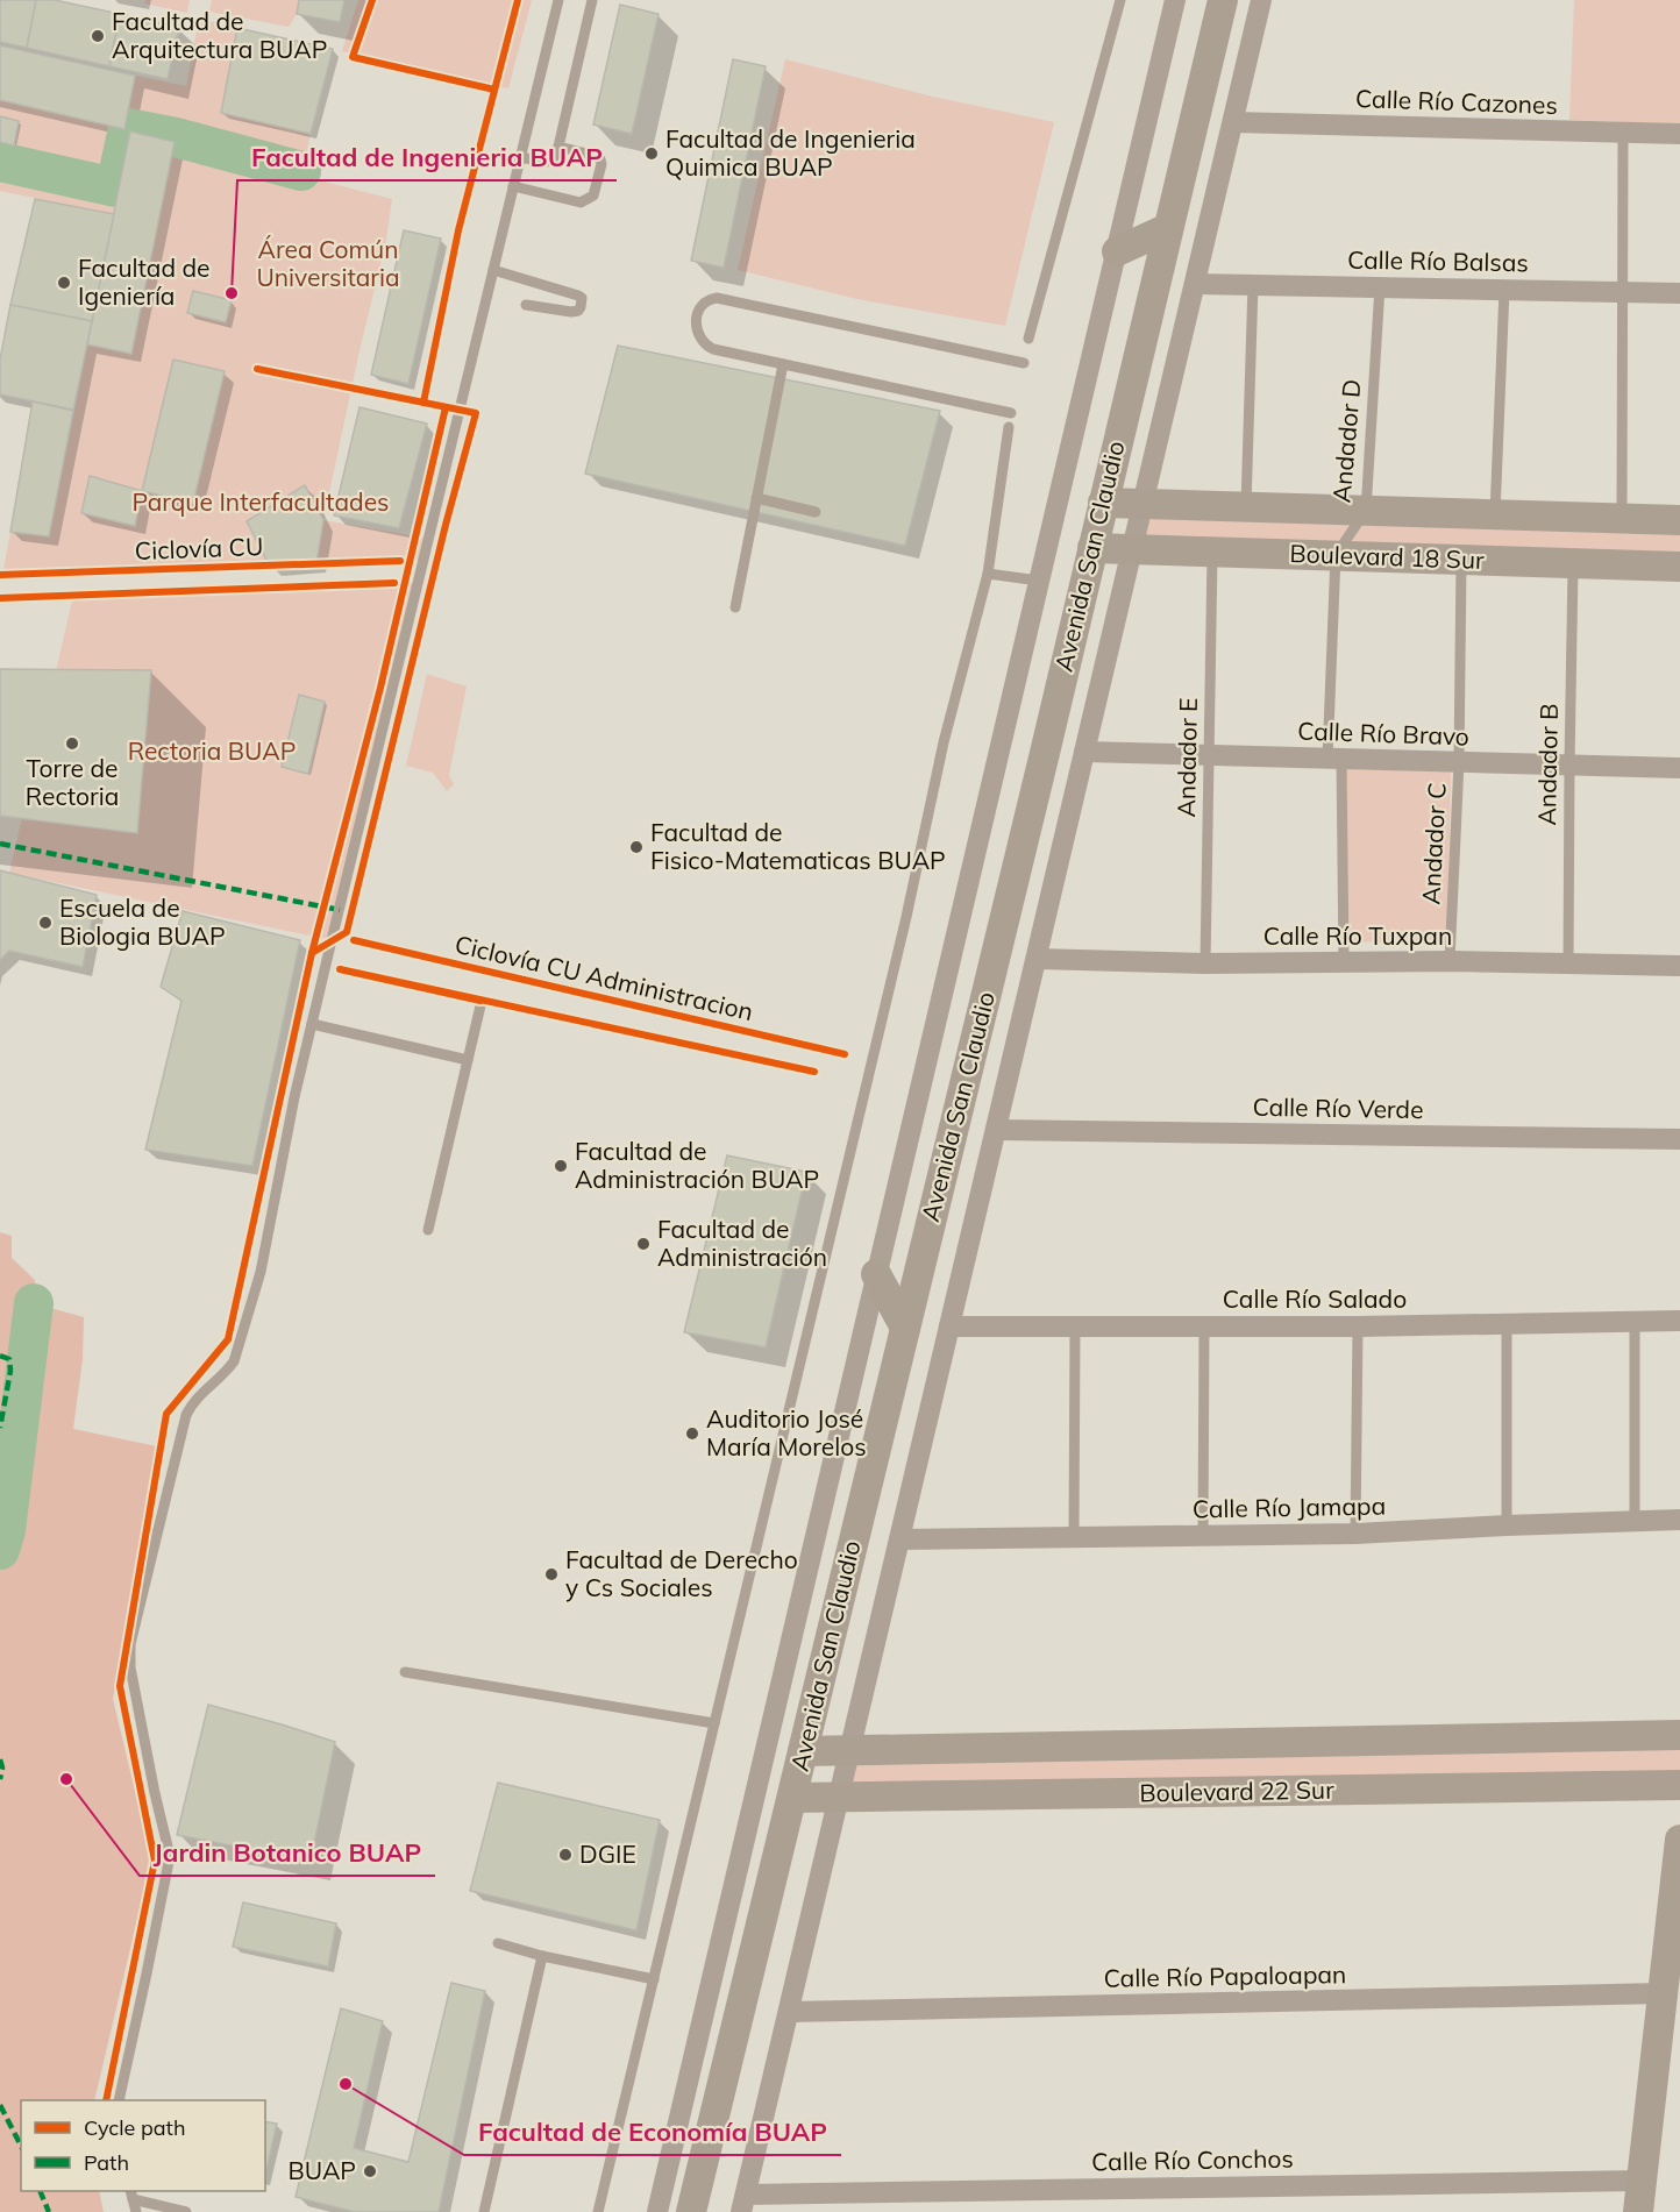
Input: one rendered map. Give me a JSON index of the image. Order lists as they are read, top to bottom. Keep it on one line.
{"streets":{"street":["Calle Río Cazones","Calle Río Balsas","Avenida San Claudio","Boulevard 18 Sur","Calle Río Bravo","Calle Río Tuxpan","Calle Río Verde","Calle Río Salado","Calle Río Jamapa","Boulevard 22 Sur","Calle Río Papaloapan","Calle Río Conchos"],"lane":["Andador D","Andador E","Andador B","Andador C"],"cycle path":["Ciclovía CU","Ciclovía CU Administracion"]},"crossings":[["Calle Río Cazones","Avenida San Claudio"],["Calle Río Balsas","Andador D"],["Calle Río Balsas","Avenida San Claudio"],["Andador D","Boulevard 18 Sur"],["Avenida San Claudio","Boulevard 18 Sur"],["Avenida San Claudio","Calle Río Bravo"],["Avenida San Claudio","Calle Río Tuxpan"],["Avenida San Claudio","Calle Río Verde"],["Avenida San Claudio","Calle Río Salado"],["Avenida San Claudio","Calle Río Jamapa"],["Avenida San Claudio","Boulevard 22 Sur"],["Avenida San Claudio","Calle Río Papaloapan"],["Avenida San Claudio","Calle Río Conchos"],["Boulevard 18 Sur","Andador E"],["Boulevard 18 Sur","Andador B"],["Boulevard 18 Sur","Andador C"],["Calle Río Bravo","Andador E"],["Calle Río Bravo","Andador B"],["Calle Río Bravo","Andador C"],["Andador E","Calle Río Tuxpan"],["Andador B","Calle Río Tuxpan"],["Andador C","Calle Río Tuxpan"]],"parks":["Área Común Universitaria","Parque Interfacultades","Rectoria BUAP"],"places":["Facultad de Arquitectura BUAP","Facultad de Ingenieria Quimica BUAP","Facultad de Igeniería","Facultad de Ingenieria BUAP","Torre de Rectoria","Facultad de Fisico-Matematicas BUAP","Escuela de Biologia BUAP","Facultad de Administración BUAP","Facultad de Administración","Auditorio José María Morelos","Facultad de Derecho y Cs Sociales","Jardin Botanico BUAP","DGIE","Facultad de Economía BUAP","BUAP"],"legend":["Cycle path","Path"]}
